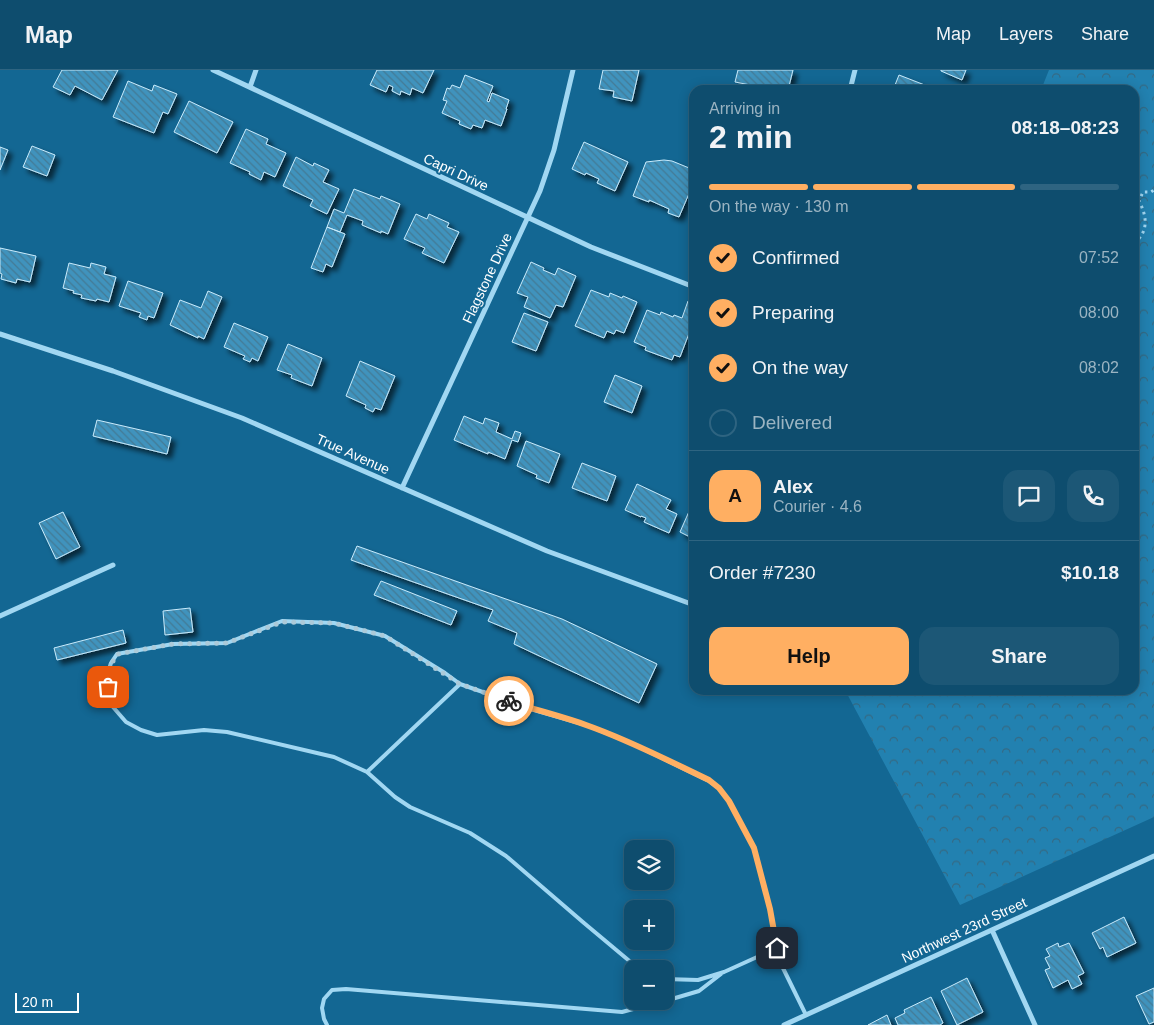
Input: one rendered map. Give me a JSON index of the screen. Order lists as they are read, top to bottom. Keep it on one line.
{"streets":{"street":["Capri Drive","Flagstone Drive","True Avenue","Northwest 23rd Street"]},"crossings":[["Capri Drive","Flagstone Drive"],["Flagstone Drive","True Avenue"]],"scale_bar":"20 m","page":{"header":"Map","nav":["Map","Layers","Share"],"heading":["2 min","Arriving in","08:18–08:23"],"panel":["Alex","Courier · 4.6","Order #7230","$10.18"],"bar":"On the way · 130 m","list":[["Confirmed","07:52"],["Preparing","08:00"],["On the way","08:02"],"Delivered"],"round":"A","buttons":["Help","Share"],"map_buttons":["+","−"],"scale":"20 m"}}
